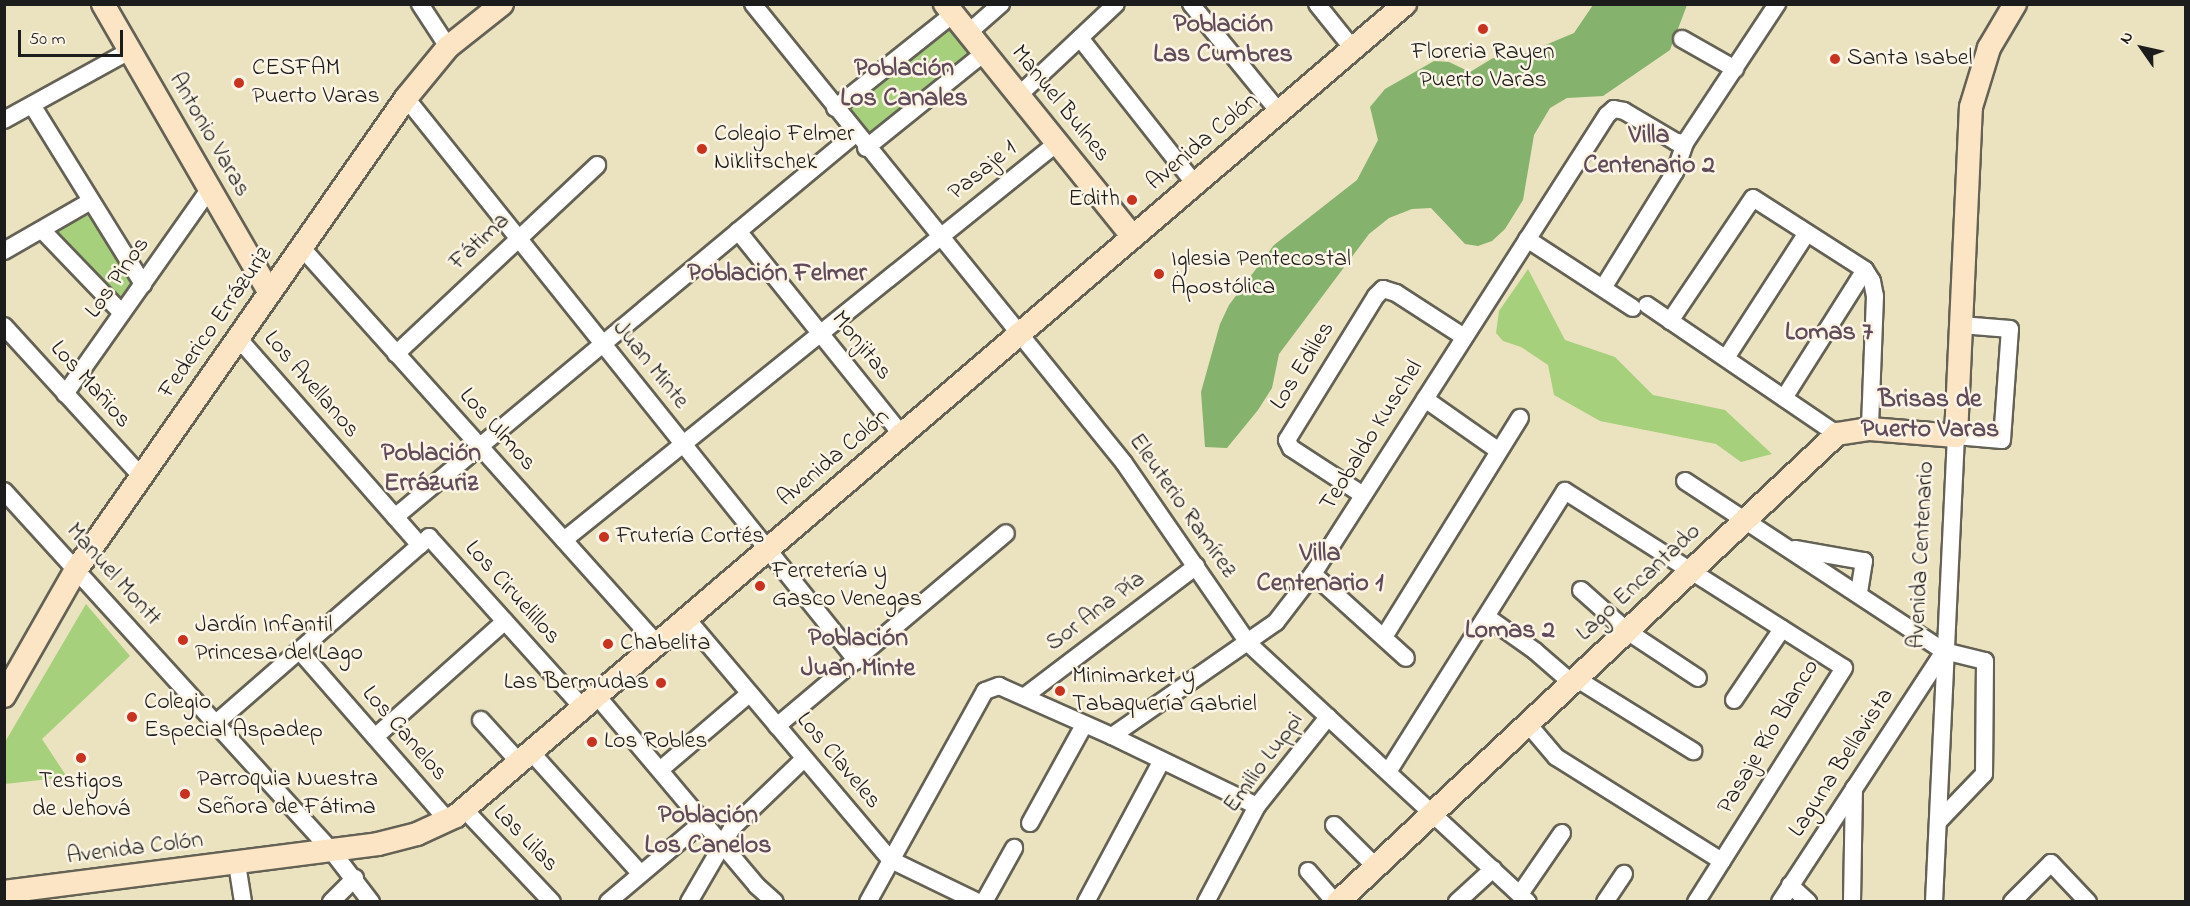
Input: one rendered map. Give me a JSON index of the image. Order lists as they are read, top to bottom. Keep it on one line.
{"streets":{"street":["Manuel Bulnes","Antonio Varas","Avenida Colón","Pasaje 1","Fátima","Los Pinos","Federico Errázuriz","Monjitas","Juan Minte","Los Ediles","Los Mañios","Los Avellanos","Los Ulmos","Teobaldo Kuschel","Eleuterio Ramírez","Avenida Centenario","Manuel Montt","Lago Encantado","Los Ciruelillos","Sor Ana Pía","Los Canelos","Pasaje Río Blanco","Los Claveles","Emilio Luppi","Laguna Bellavista","Las Lilas"]},"crossings":[["Manuel Bulnes","Avenida Colón"],["Manuel Bulnes","Pasaje 1"],["Antonio Varas","Los Pinos"],["Antonio Varas","Federico Errázuriz"],["Avenida Colón","Monjitas"],["Avenida Colón","Juan Minte"],["Avenida Colón","Los Ulmos"],["Avenida Colón","Eleuterio Ramírez"],["Avenida Colón","Manuel Montt"],["Avenida Colón","Los Ciruelillos"],["Avenida Colón","Los Canelos"],["Avenida Colón","Los Claveles"],["Avenida Colón","Las Lilas"],["Pasaje 1","Monjitas"],["Pasaje 1","Juan Minte"],["Pasaje 1","Los Ulmos"],["Pasaje 1","Eleuterio Ramírez"],["Fátima","Juan Minte"],["Fátima","Los Ulmos"],["Los Pinos","Los Mañios"],["Federico Errázuriz","Juan Minte"],["Federico Errázuriz","Los Mañios"],["Federico Errázuriz","Los Avellanos"],["Federico Errázuriz","Los Ulmos"],["Federico Errázuriz","Manuel Montt"],["Los Ediles","Teobaldo Kuschel"],["Los Avellanos","Los Ciruelillos"],["Teobaldo Kuschel","Eleuterio Ramírez"],["Eleuterio Ramírez","Lago Encantado"],["Eleuterio Ramírez","Sor Ana Pía"],["Eleuterio Ramírez","Emilio Luppi"],["Avenida Centenario","Laguna Bellavista"],["Los Canelos","Las Lilas"]],"districts":["Población Las Cumbres","Población Los Canales","Villa Centenario 2","Población Felmer","Lomas 7","Brisas de Puerto Varas","Población Errázuriz","Villa Centenario 1","Lomas 2","Población Juan Minte","Población Los Canelos"],"places":["Floreria Rayen Puerto Varas","Santa Isabel","CESFAM Puerto Varas","Colegio Felmer Niklitschek","Edith","Iglesia Pentecostal Apostólica","Frutería Cortés","Ferretería y Gasco Venegas","Jardín Infantil Princesa del Lago","Chabelita","Las Bermudas","Minimarket y Tabaquería Gabriel","Colegio Especial Aspadep","Los Robles","Testigos de Jehová","Parroquia Nuestra Señora de Fátima"],"scale_bar":"50 m","north":"top left"}
